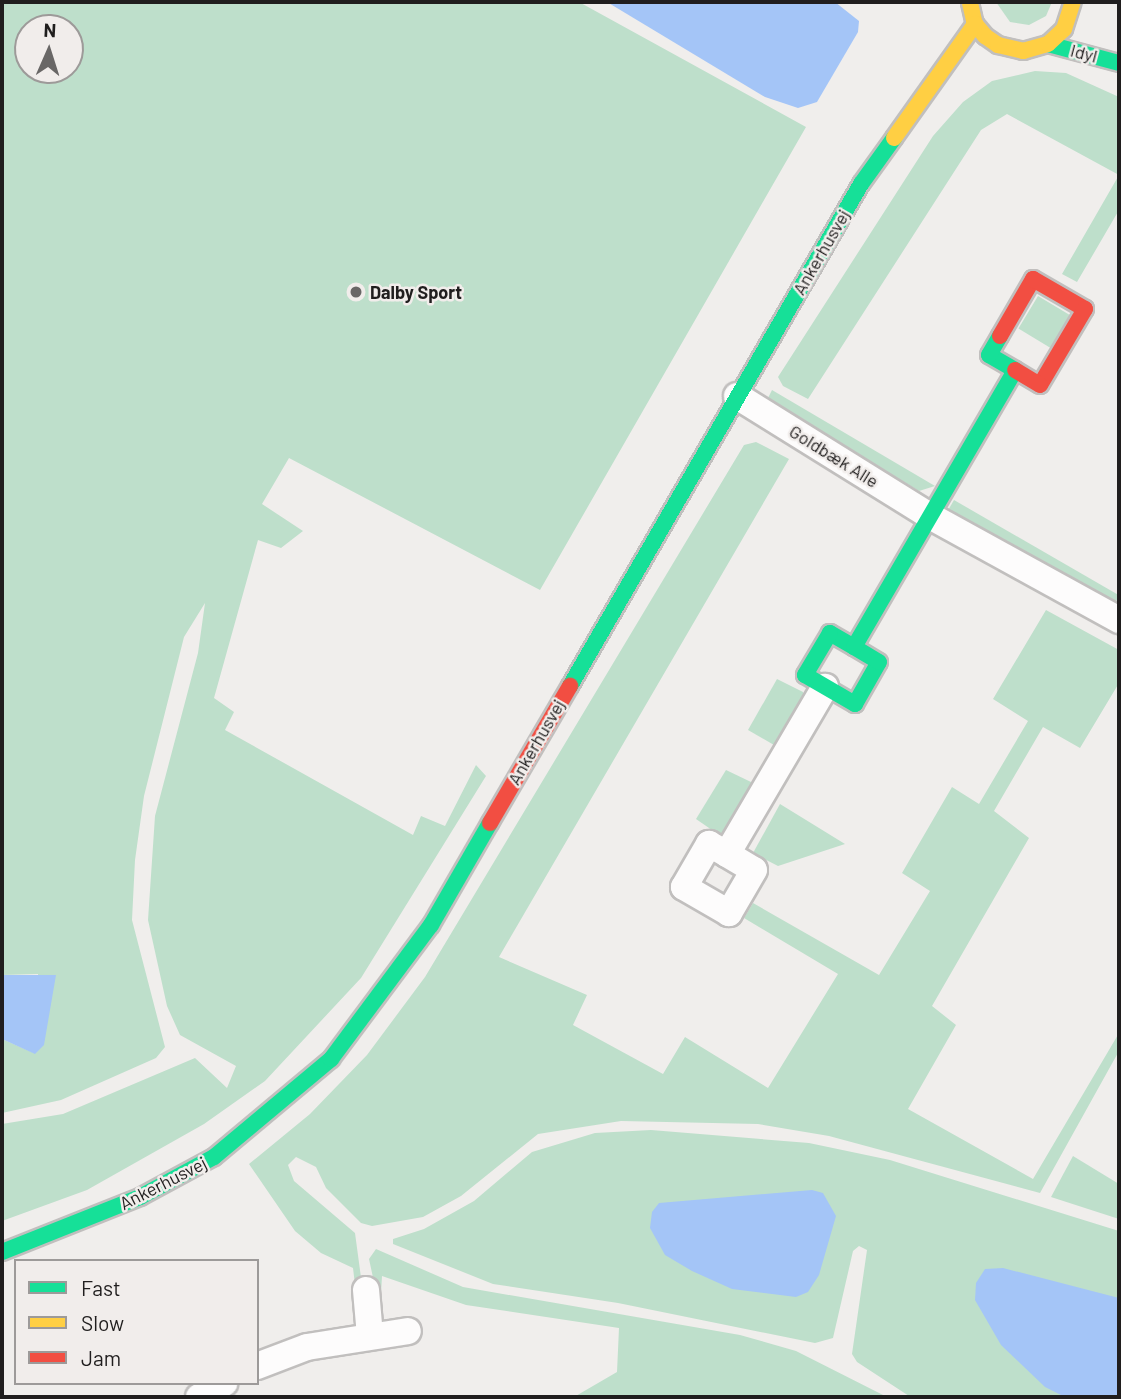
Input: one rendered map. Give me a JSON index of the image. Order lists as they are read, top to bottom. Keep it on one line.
{"streets":{"street":["Idyl","Ankerhusvej","Goldbæk Alle"]},"crossings":[["Ankerhusvej","Goldbæk Alle"]],"places":["Dalby Sport"],"legend":["Fast","Slow","Jam"],"north":"top"}
